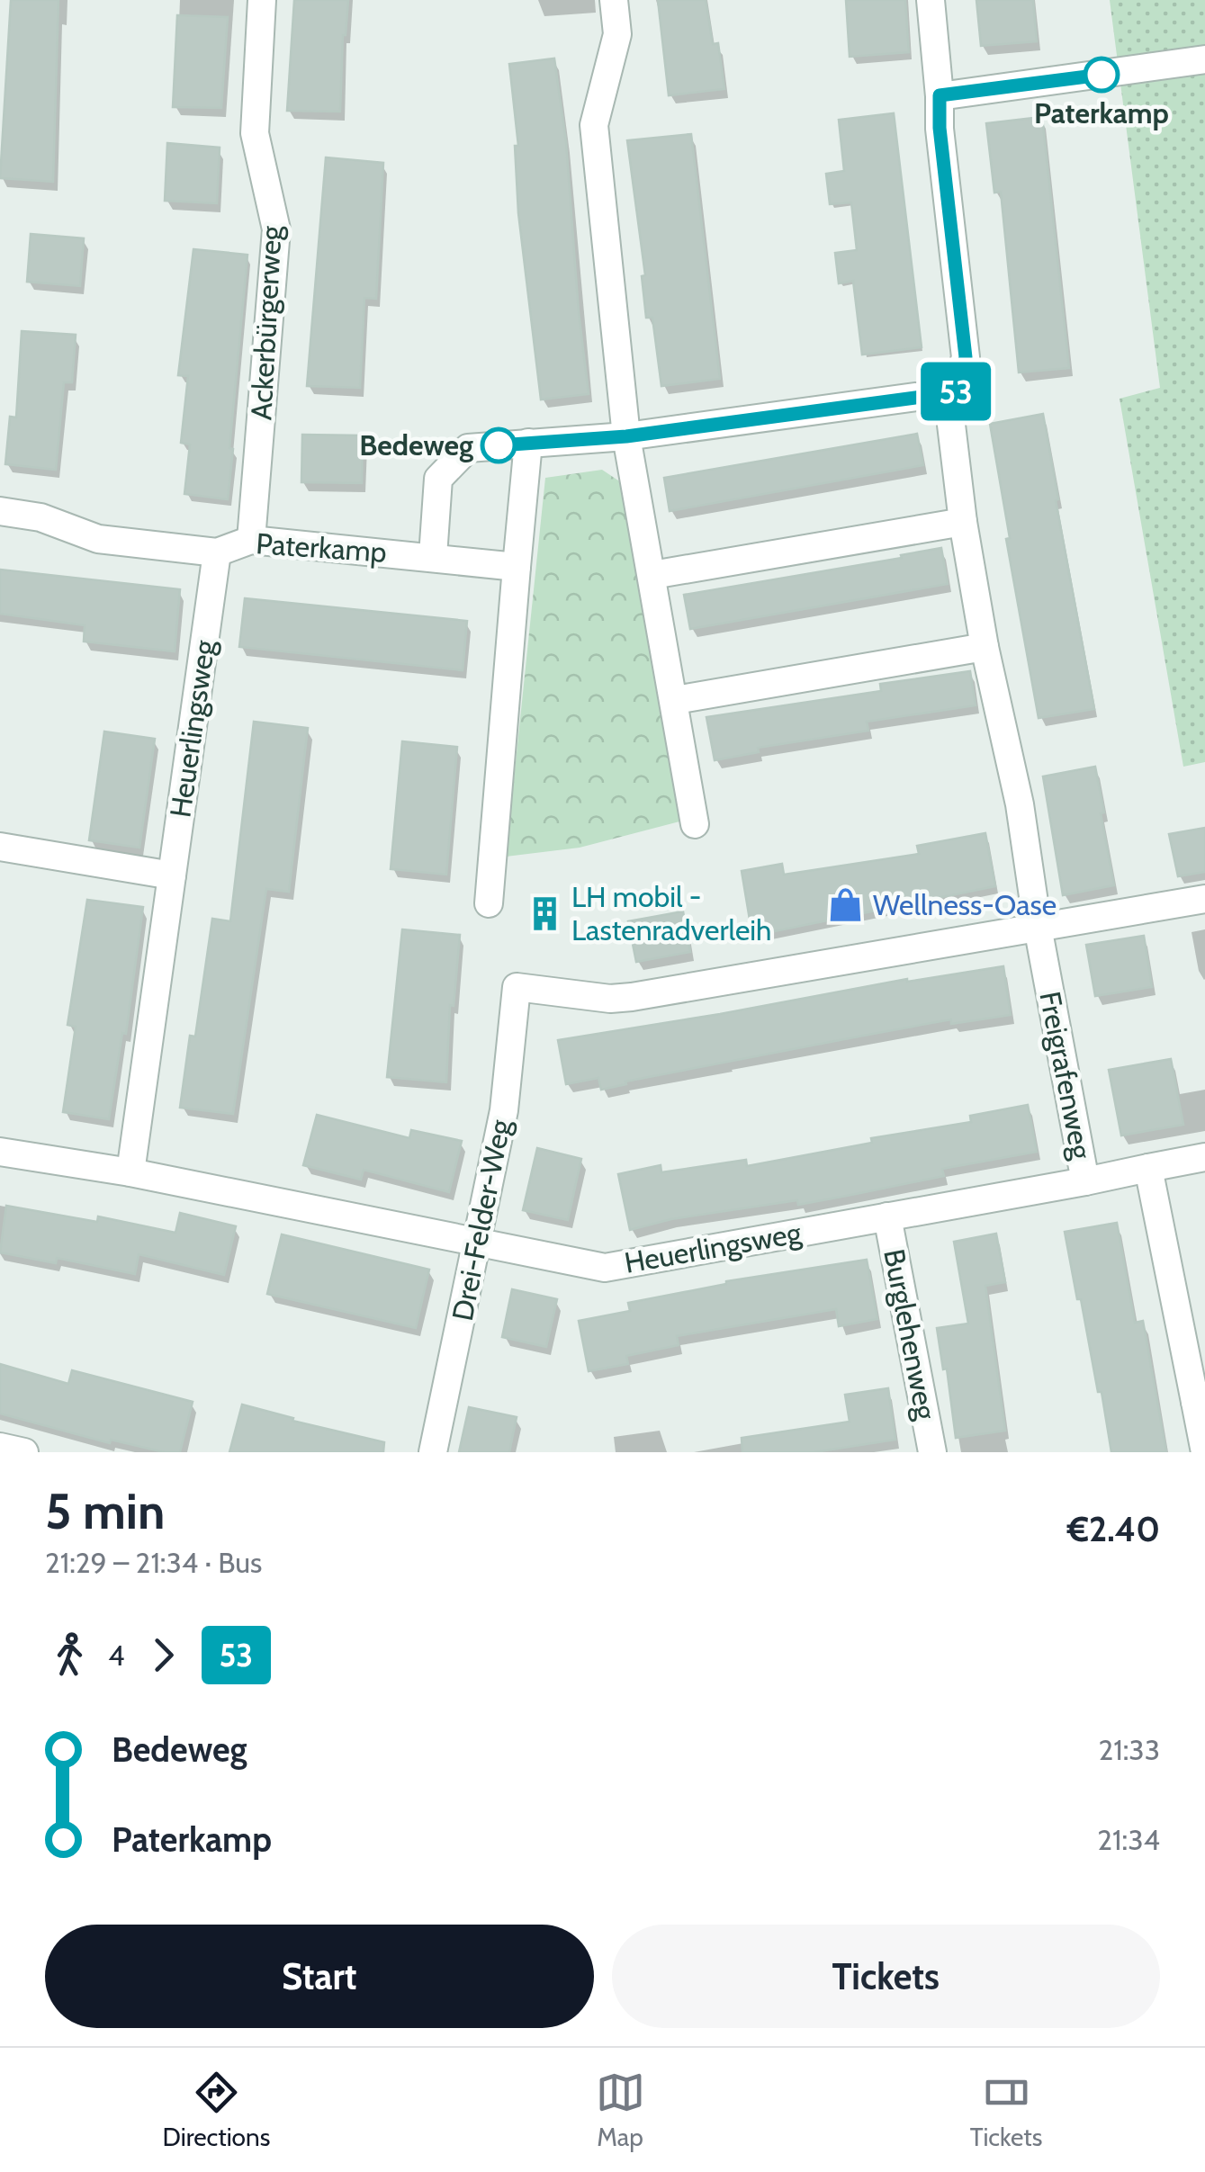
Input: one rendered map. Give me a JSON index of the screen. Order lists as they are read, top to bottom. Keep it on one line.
{"streets":{"street":["Ackerbürgerweg","Paterkamp","Heuerlingsweg","Freigrafenweg","Drei-Felder-Weg","Burglehenweg"]},"crossings":[["Ackerbürgerweg","Paterkamp"],["Paterkamp","Heuerlingsweg"],["Heuerlingsweg","Freigrafenweg"],["Heuerlingsweg","Drei-Felder-Weg"],["Heuerlingsweg","Burglehenweg"],["Freigrafenweg","Drei-Felder-Weg"]],"places":{"other":["Paterkamp","Bedeweg"],"shop":["Wellness-Oase"],"building":["LH mobil - Lastenradverleih"]},"lines":["bus line 53"],"page":{"on_map":"53","heading":["5 min","21:29 – 21:34 · Bus","€2.40"],"legs":["4","53"],"list":[{"name":"Bedeweg","value":"21:33"},{"name":"Paterkamp","value":"21:34"}],"buttons":["Start","Tickets"],"tabs":["Directions","Map","Tickets"]}}
